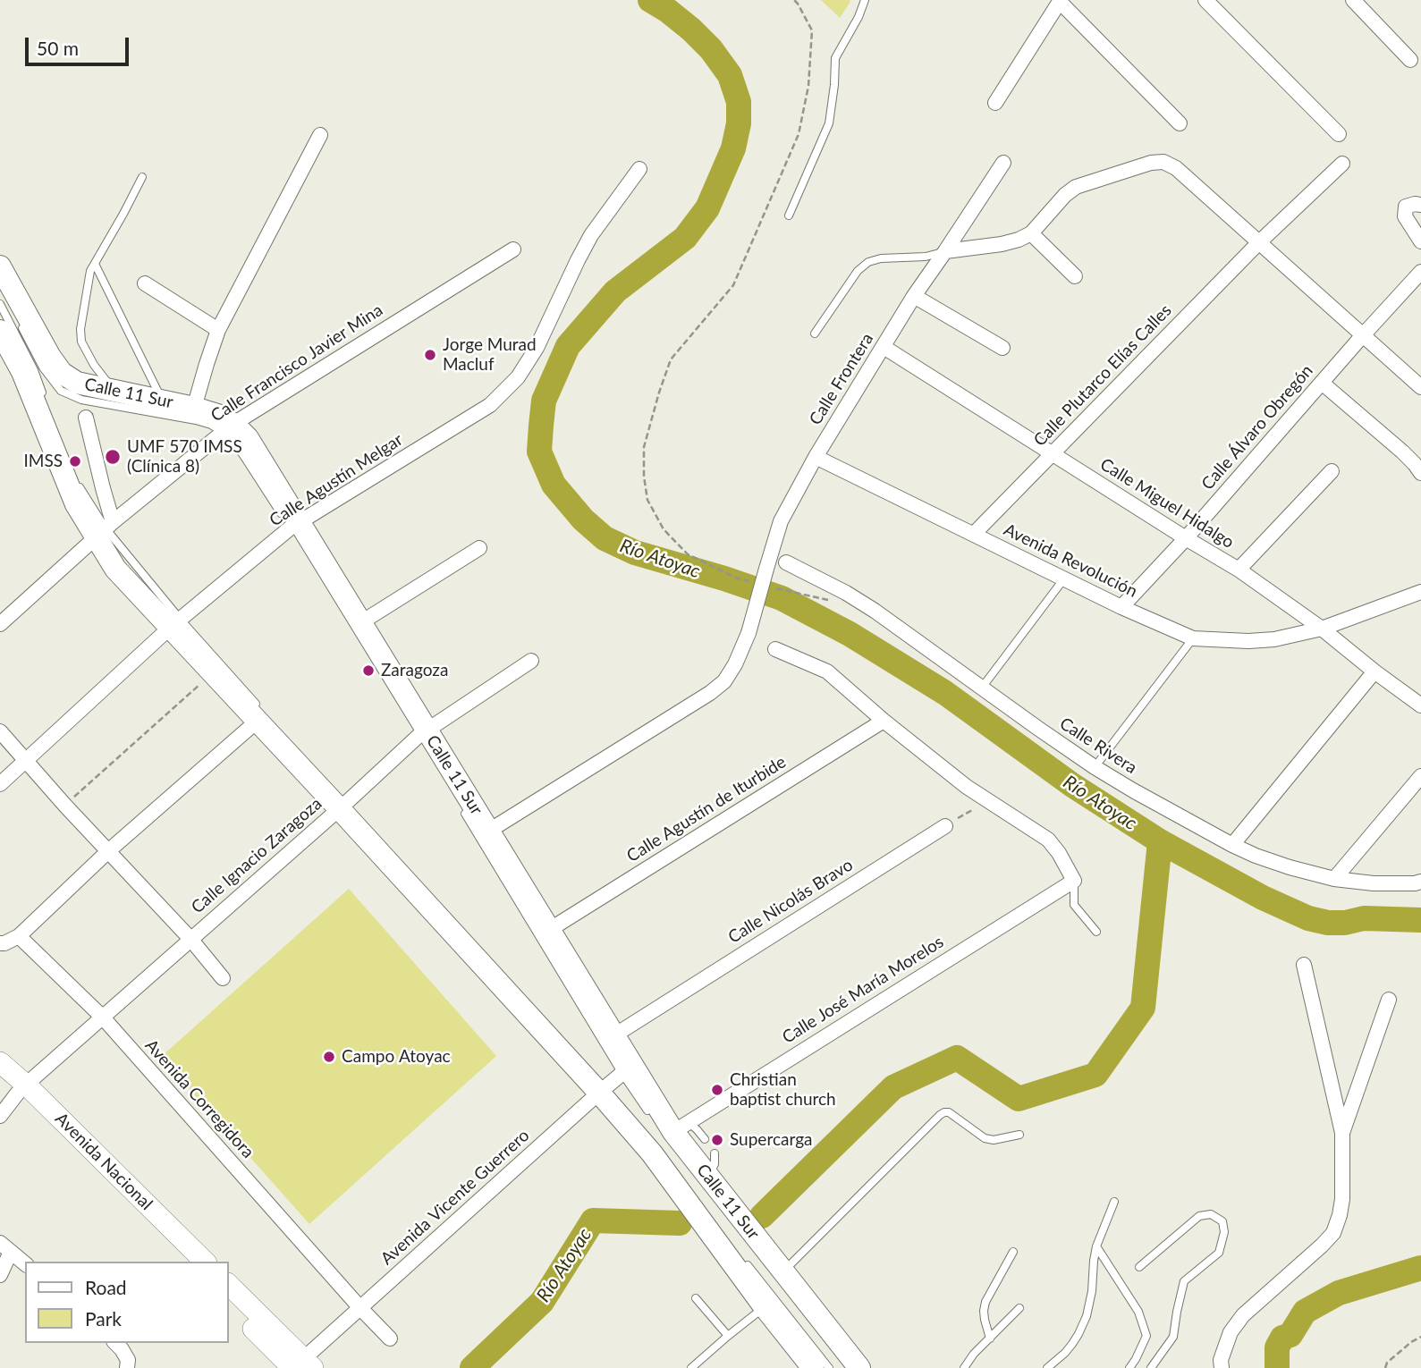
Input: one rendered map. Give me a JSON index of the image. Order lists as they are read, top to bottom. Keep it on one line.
{"streets":{"main road":["Calle 11 Sur","Avenida Nacional"],"street":["Calle Francisco Javier Mina","Calle Plutarco Elías Calles","Calle Frontera","Calle Álvaro Obregón","Calle Agustín Melgar","Calle Miguel Hidalgo","Avenida Revolución","Calle Rivera","Calle Agustín de Iturbide","Calle Ignacio Zaragoza","Calle Nicolás Bravo","Calle José María Morelos","Avenida Corregidora","Avenida Vicente Guerrero"]},"crossings":[["Calle Francisco Javier Mina","Calle 11 Sur"],["Calle Plutarco Elías Calles","Calle Miguel Hidalgo"],["Calle Plutarco Elías Calles","Avenida Revolución"],["Calle Frontera","Calle 11 Sur"],["Calle Frontera","Calle Miguel Hidalgo"],["Calle Frontera","Avenida Revolución"],["Calle 11 Sur","Calle Agustín Melgar"],["Calle 11 Sur","Calle Agustín de Iturbide"],["Calle 11 Sur","Calle Ignacio Zaragoza"],["Calle 11 Sur","Calle Nicolás Bravo"],["Calle 11 Sur","Calle José María Morelos"],["Calle 11 Sur","Avenida Vicente Guerrero"],["Calle Álvaro Obregón","Calle Miguel Hidalgo"],["Calle Álvaro Obregón","Avenida Revolución"],["Calle Miguel Hidalgo","Avenida Revolución"],["Calle Ignacio Zaragoza","Avenida Corregidora"],["Calle Ignacio Zaragoza","Avenida Nacional"],["Avenida Corregidora","Avenida Vicente Guerrero"]],"water":["Río Atoyac"],"places":["Jorge Murad Macluf","UMF 570 IMSS (Clínica 8)","IMSS","Zaragoza","Campo Atoyac","Christian baptist church","Supercarga"],"legend":["Road","Park"],"scale_bar":"50 m"}
